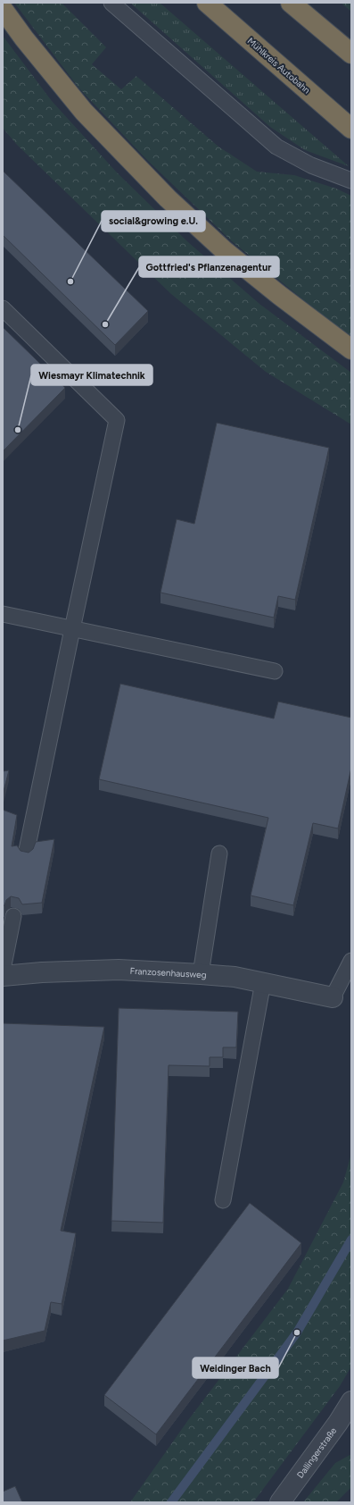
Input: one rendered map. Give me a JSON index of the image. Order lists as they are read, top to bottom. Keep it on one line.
{"streets":{"highway":["Mühlkreis Autobahn"],"street":["Franzosenhausweg","Dallingerstraße"]},"places":["social&growing e.U.","Gottfried's Pflanzenagentur","Wiesmayr Klimatechnik","Weidinger Bach"]}
